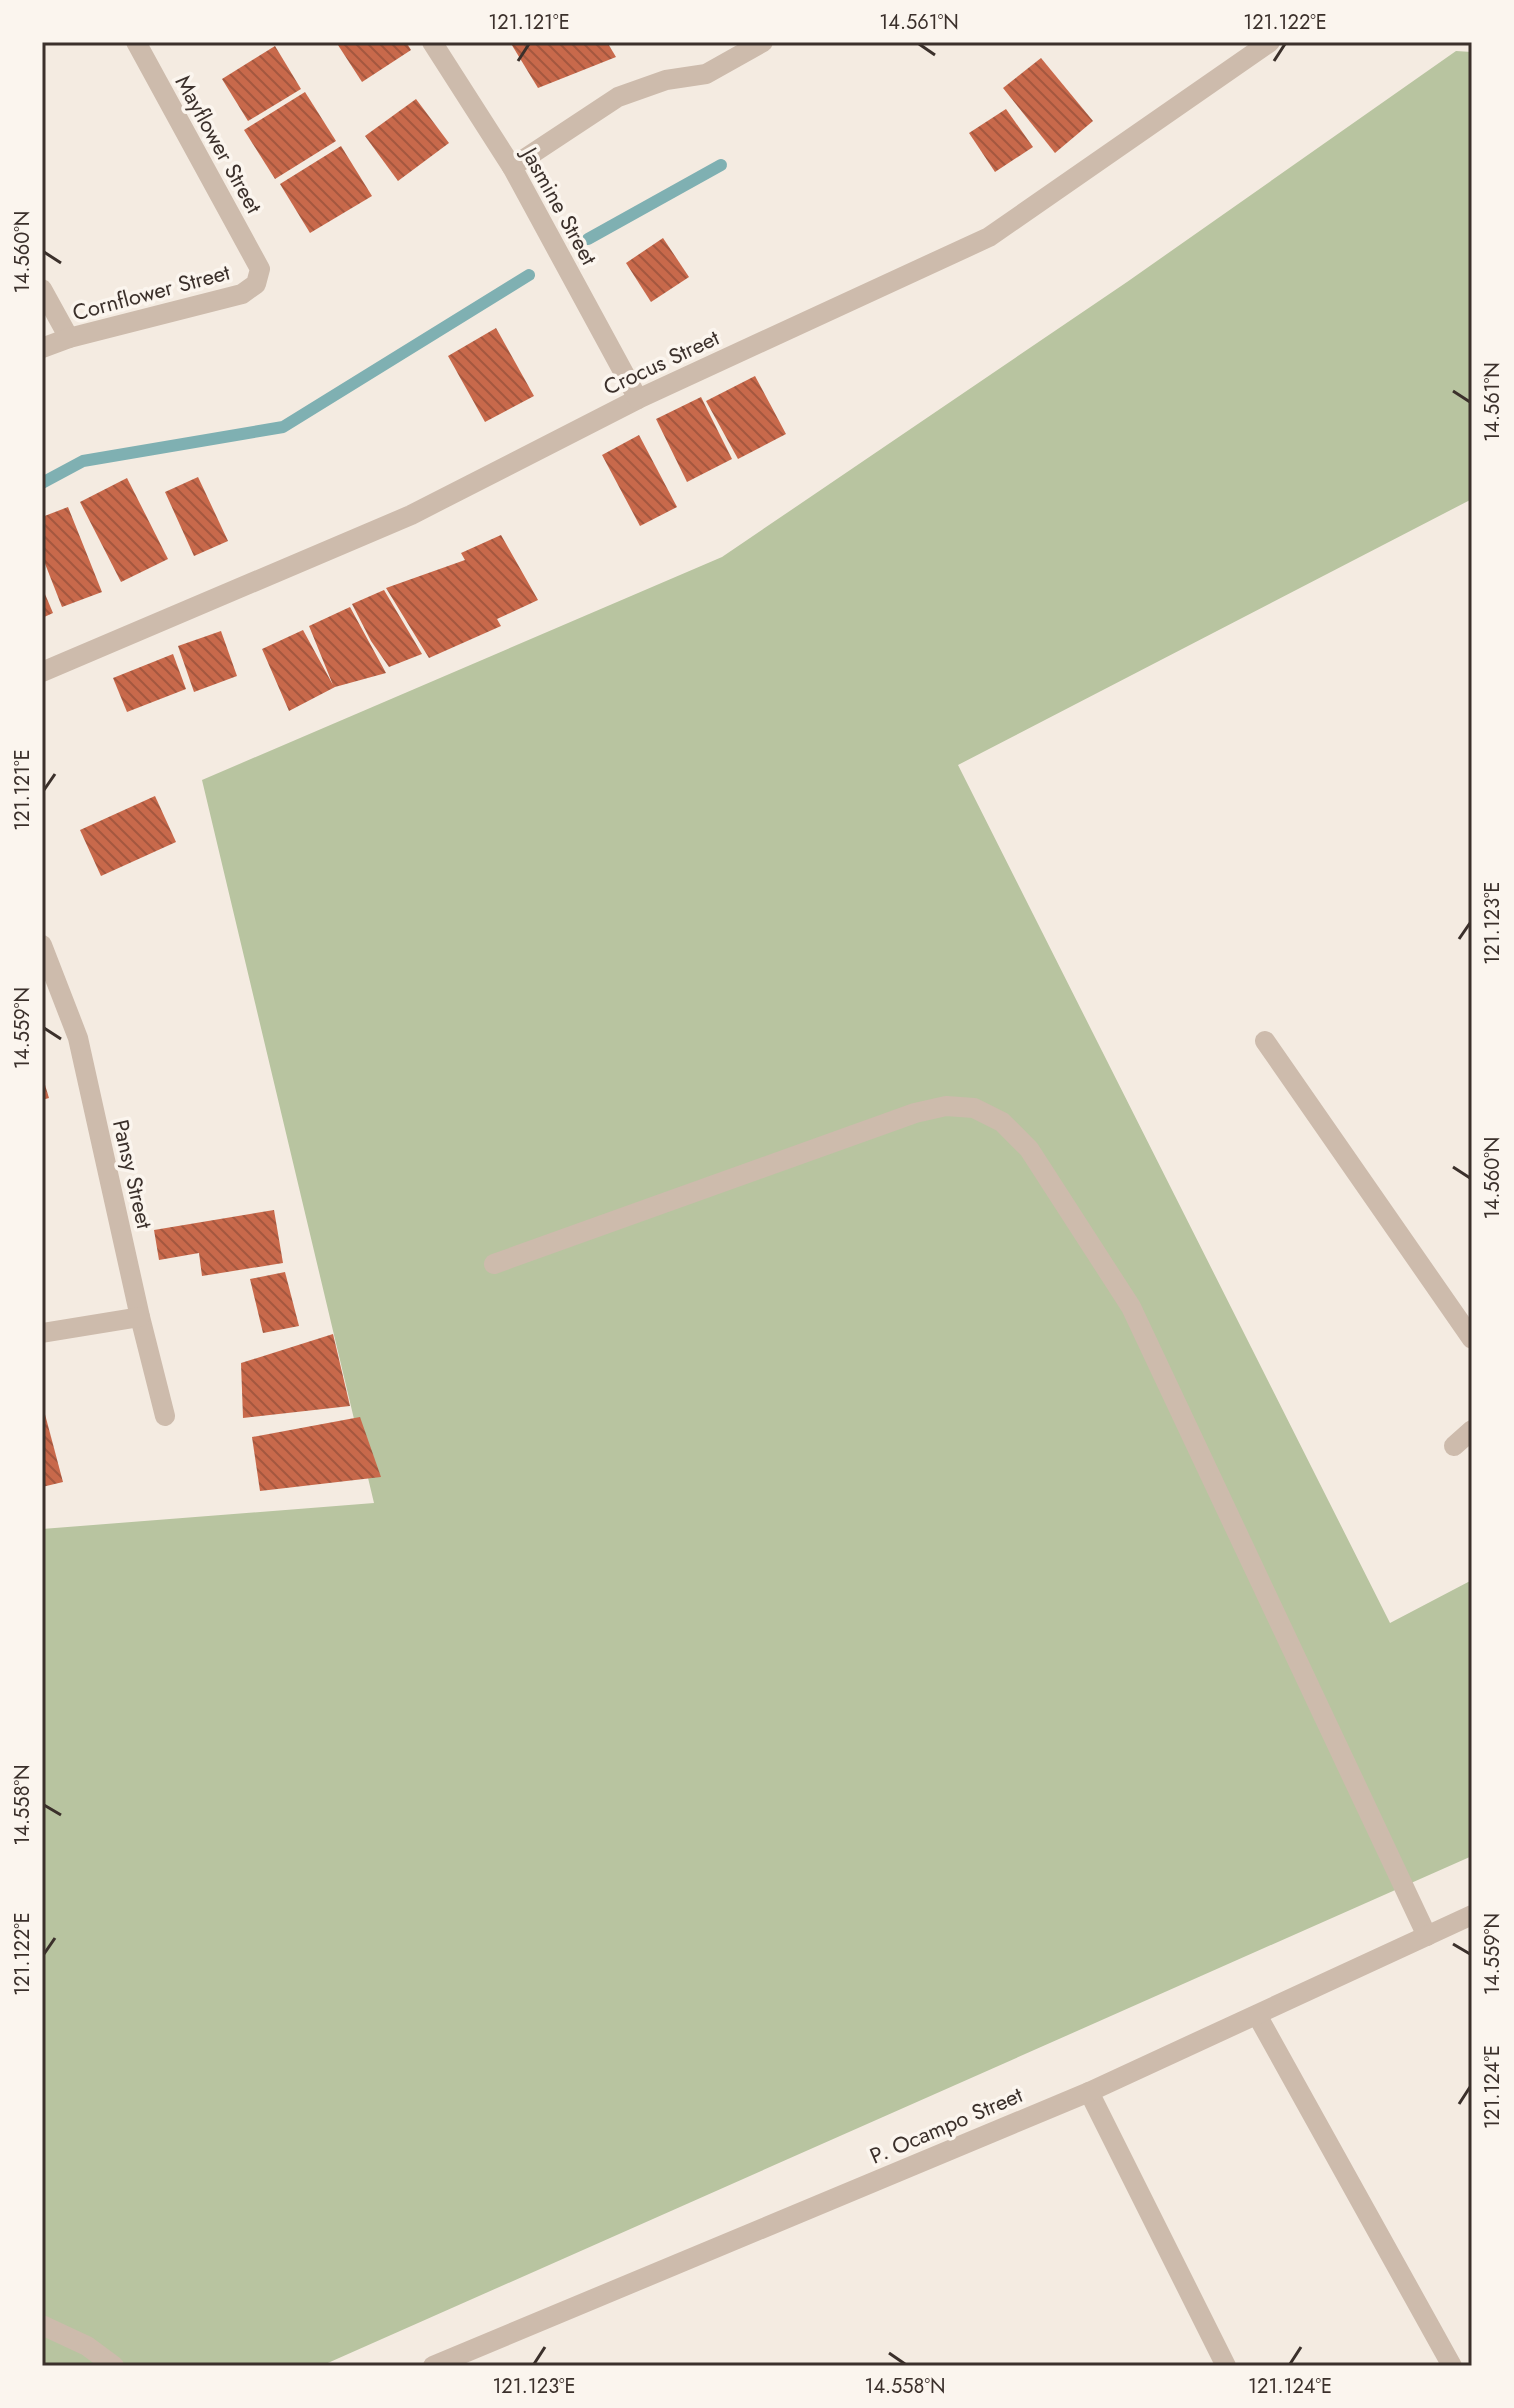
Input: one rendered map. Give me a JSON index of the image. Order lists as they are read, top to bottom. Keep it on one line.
{"streets":{"street":["Mayflower Street","Jasmine Street","Cornflower Street","Crocus Street","Pansy Street","P. Ocampo Street"]},"crossings":[["Mayflower Street","Cornflower Street"],["Jasmine Street","Crocus Street"]],"coordinates":["121.121°E","14.561°N","121.122°E","14.560°N","121.123°E","14.559°N","14.558°N","121.124°E"]}
